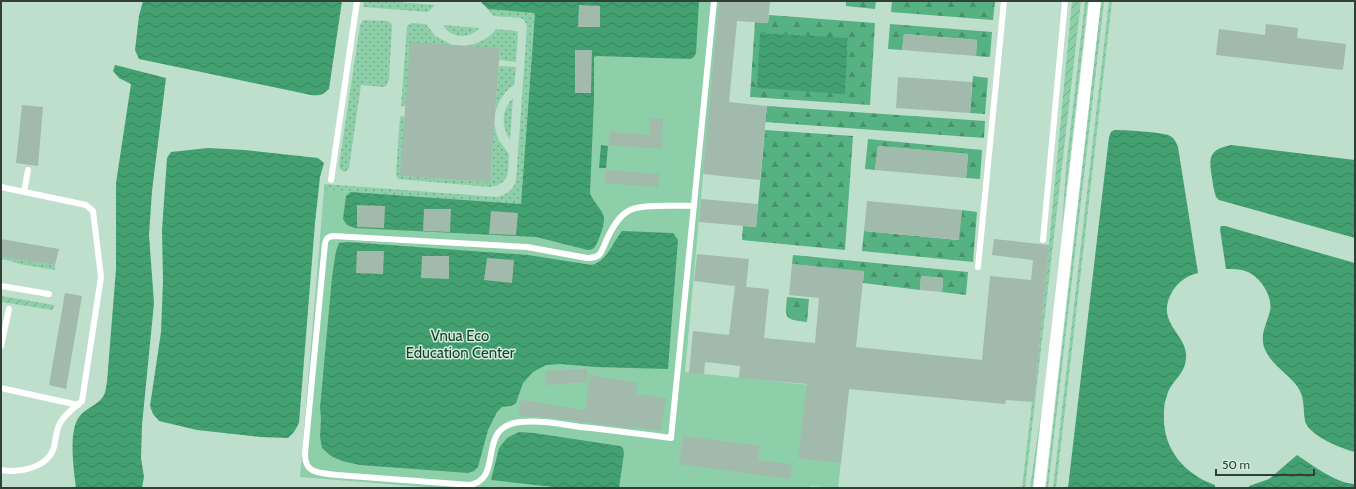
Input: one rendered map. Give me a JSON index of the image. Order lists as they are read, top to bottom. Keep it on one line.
{"parks":["Vnua Eco Education Center"],"scale_bar":"50 m"}
